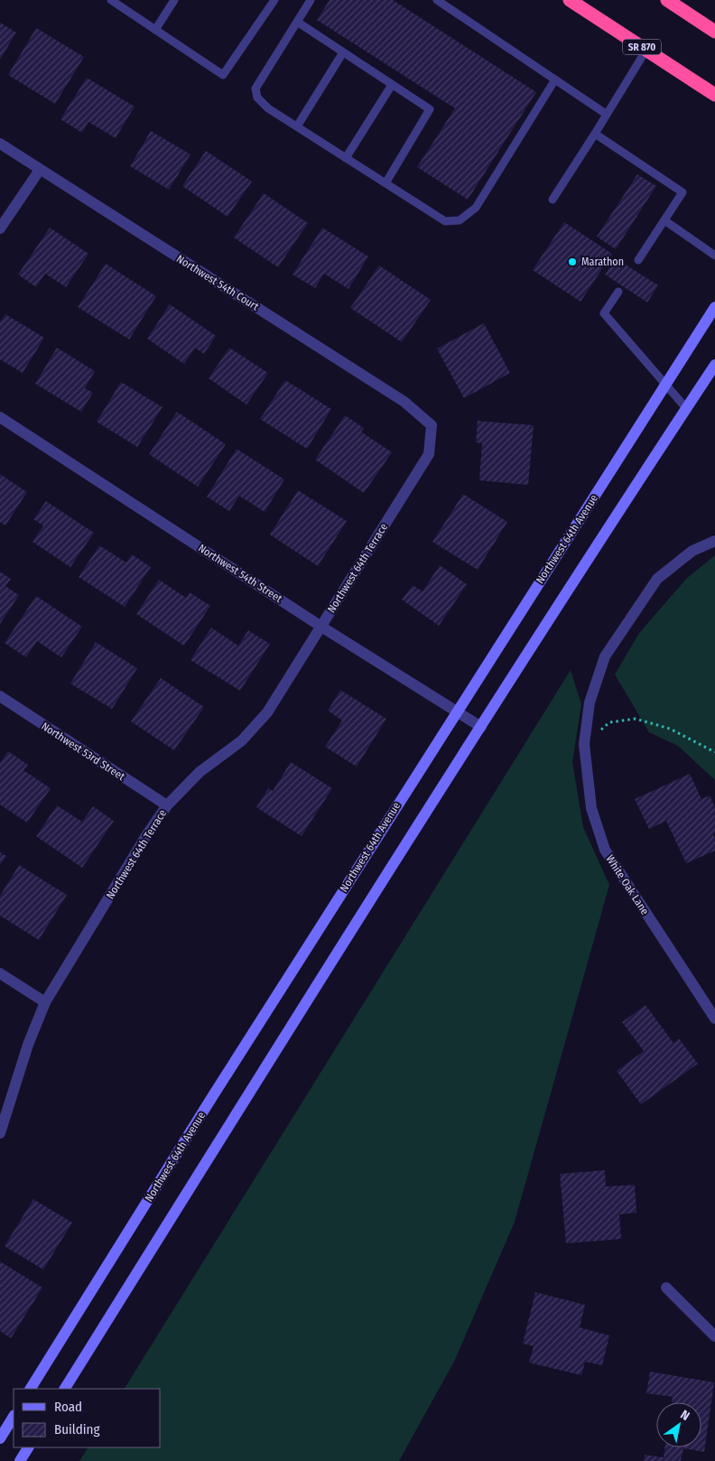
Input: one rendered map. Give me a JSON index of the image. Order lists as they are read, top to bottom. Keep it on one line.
{"streets":{"highway":["SR 870"],"street":["Northwest 54th Court","Northwest 64th Avenue","Northwest 64th Terrace","Northwest 54th Street","Northwest 53rd Street","White Oak Lane"]},"crossings":[["Northwest 54th Court","Northwest 64th Terrace"],["Northwest 64th Avenue","Northwest 54th Street"],["Northwest 64th Terrace","Northwest 54th Street"],["Northwest 64th Terrace","Northwest 53rd Street"]],"places":["Marathon"],"legend":["Road","Building"],"north":"top right"}
